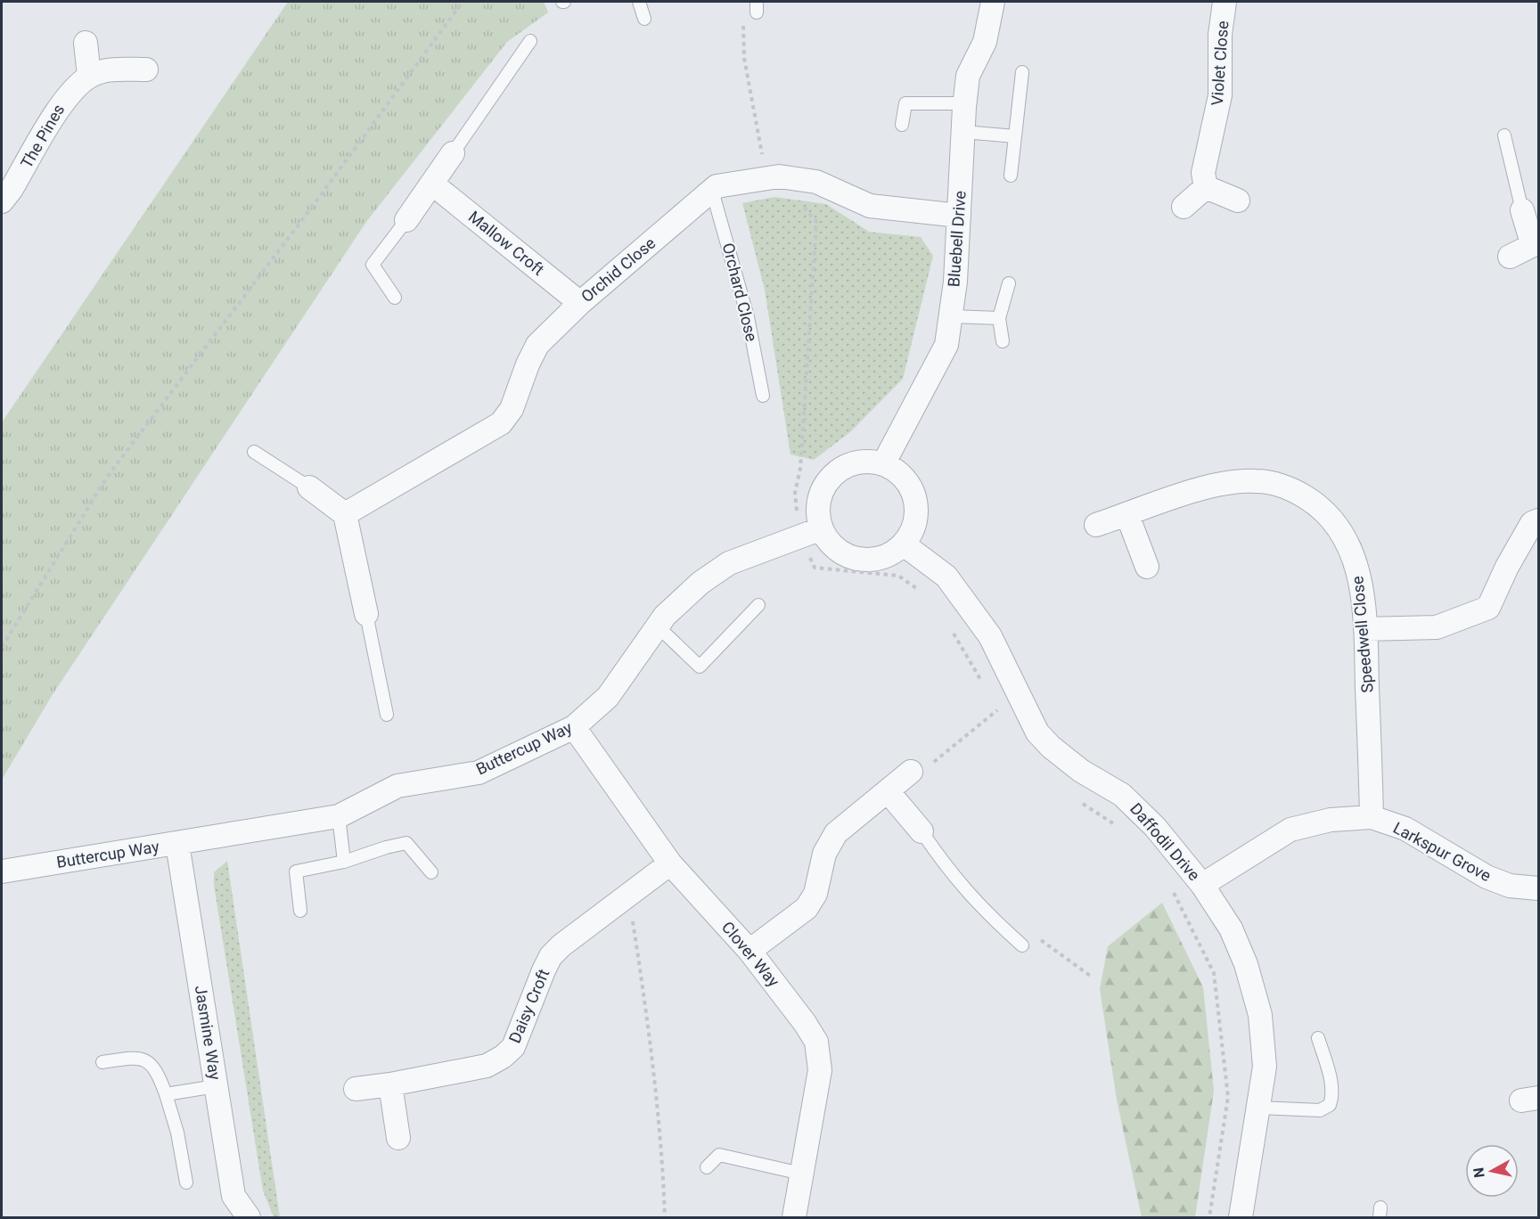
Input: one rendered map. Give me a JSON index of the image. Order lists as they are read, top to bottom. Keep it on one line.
{"streets":{"street":["Violet Close","The Pines","Bluebell Drive","Mallow Croft","Orchid Close","Speedwell Close","Buttercup Way","Daffodil Drive","Larkspur Grove","Clover Way","Daisy Croft","Jasmine Way"],"lane":["Orchard Close"]},"crossings":[["Bluebell Drive","Orchid Close"],["Bluebell Drive","Buttercup Way"],["Bluebell Drive","Daffodil Drive"],["Mallow Croft","Orchid Close"],["Orchid Close","Orchard Close"],["Speedwell Close","Larkspur Grove"],["Buttercup Way","Daffodil Drive"],["Buttercup Way","Clover Way"],["Buttercup Way","Jasmine Way"],["Daffodil Drive","Larkspur Grove"],["Clover Way","Daisy Croft"]],"north":"left"}
